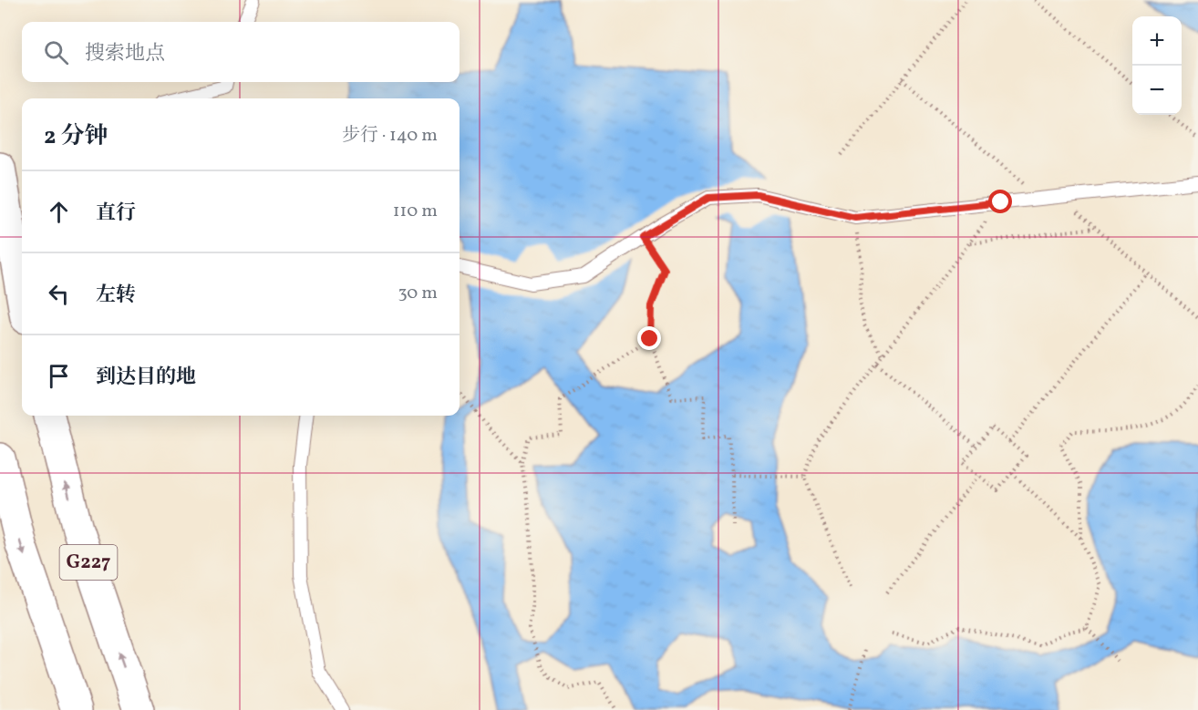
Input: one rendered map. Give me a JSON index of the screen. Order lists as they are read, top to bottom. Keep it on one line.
{"streets":{"highway":["G227"]},"page":{"map_buttons":["+","−"],"search":"搜索地点","heading":["2 分钟","步行 · 140 m"],"list":[["直行","110 m"],["左转","30 m"],"到达目的地"]}}
